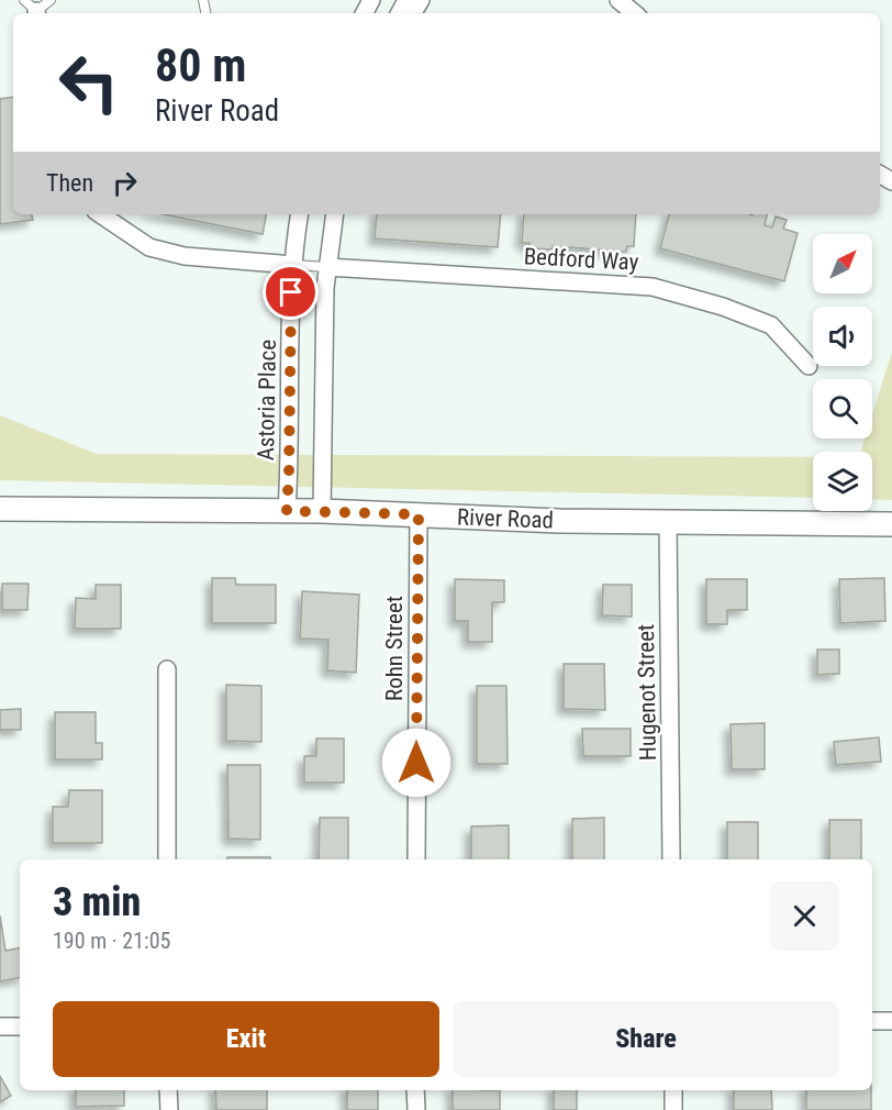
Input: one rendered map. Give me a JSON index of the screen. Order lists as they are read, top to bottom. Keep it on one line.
{"streets":{"street":["Bedford Way","Astoria Place","River Road","Rohn Street","Hugenot Street"]},"crossings":[["Astoria Place","River Road"],["River Road","Rohn Street"],["River Road","Hugenot Street"]],"north":"top right","page":{"turn":["80 m","River Road"],"then":"Then","heading":["3 min","190 m · 21:05"],"buttons":["Exit","Share"]}}
